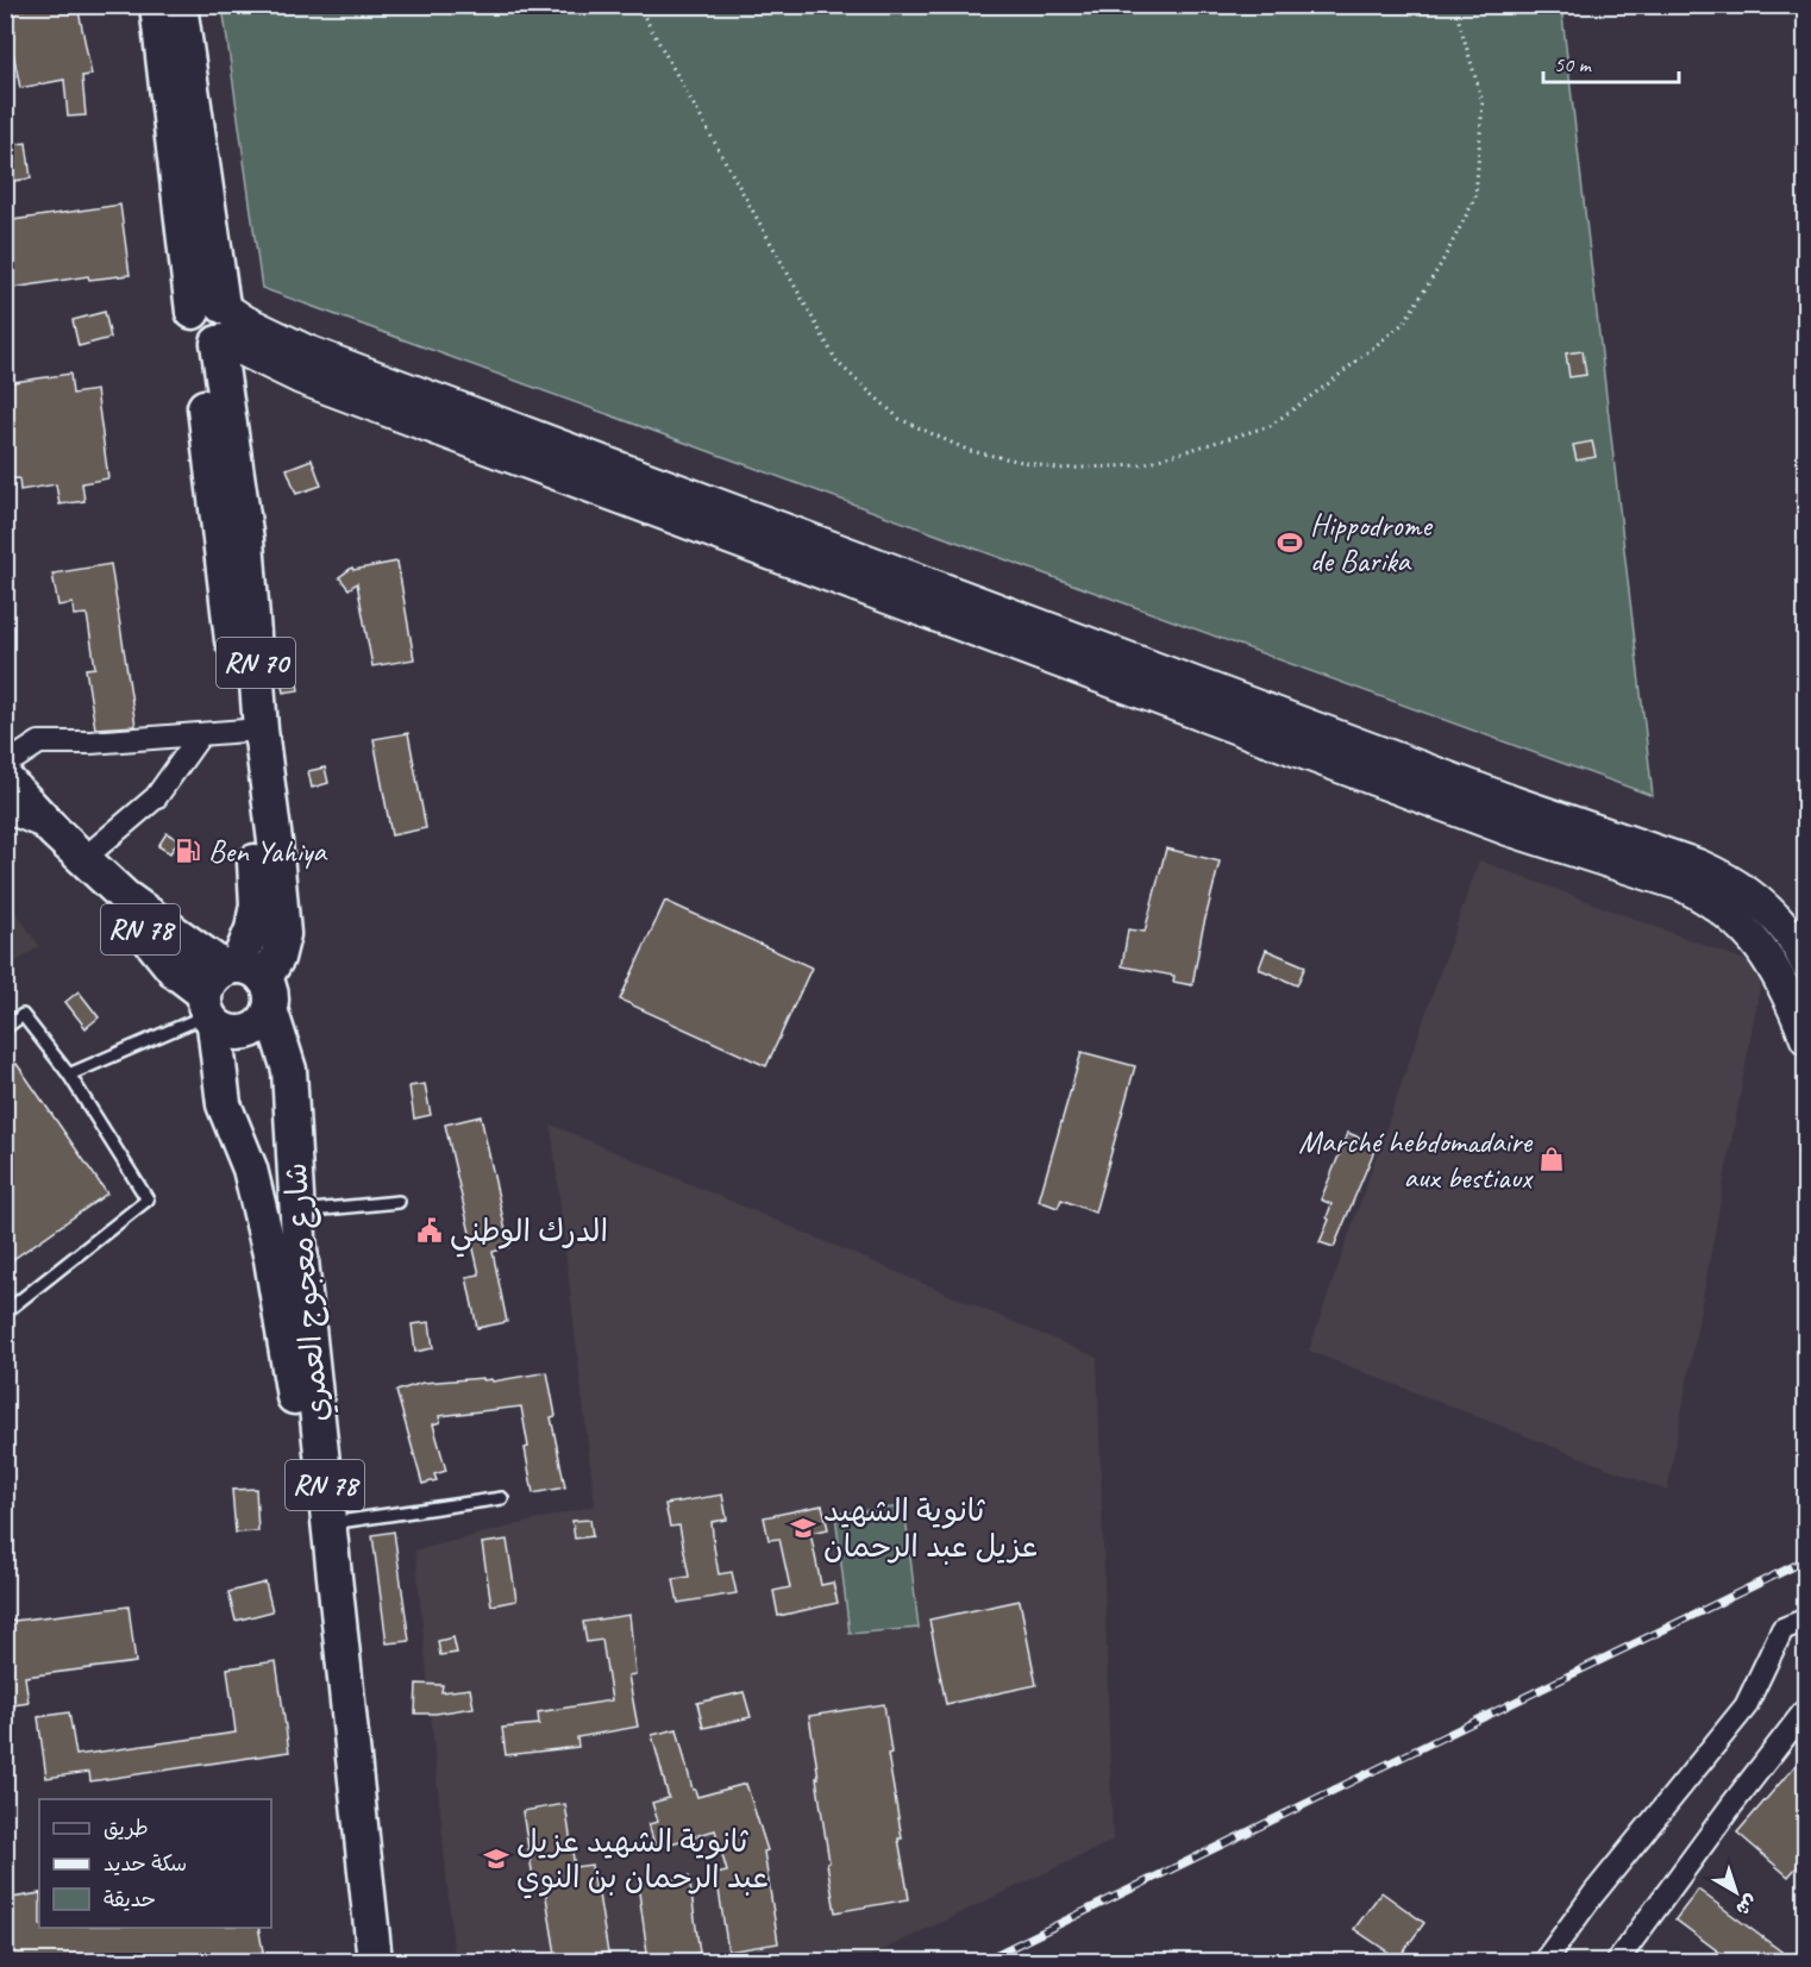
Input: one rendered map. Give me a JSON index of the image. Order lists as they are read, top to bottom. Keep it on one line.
{"streets":{"main road":["RN 70","RN 78","شارع معجوج العمري"]},"crossings":[["RN 70","RN 78"],["RN 70","شارع معجوج العمري"],["RN 78","شارع معجوج العمري"]],"places":{"sports":["Hippodrome de Barika"],"fuel station":["Ben Yahiya"],"shop":["Marché hebdomadaire aux bestiaux"],"public building":["الدرك الوطني"],"school or university":["ثانوية الشهيد عزيل عبد الرحمان","ثانوية الشهيد عزيل عبد الرحمان بن النوي"]},"legend":["طريق","سكة حديد","حديقة"],"scale_bar":"50 m","north":"bottom right"}
